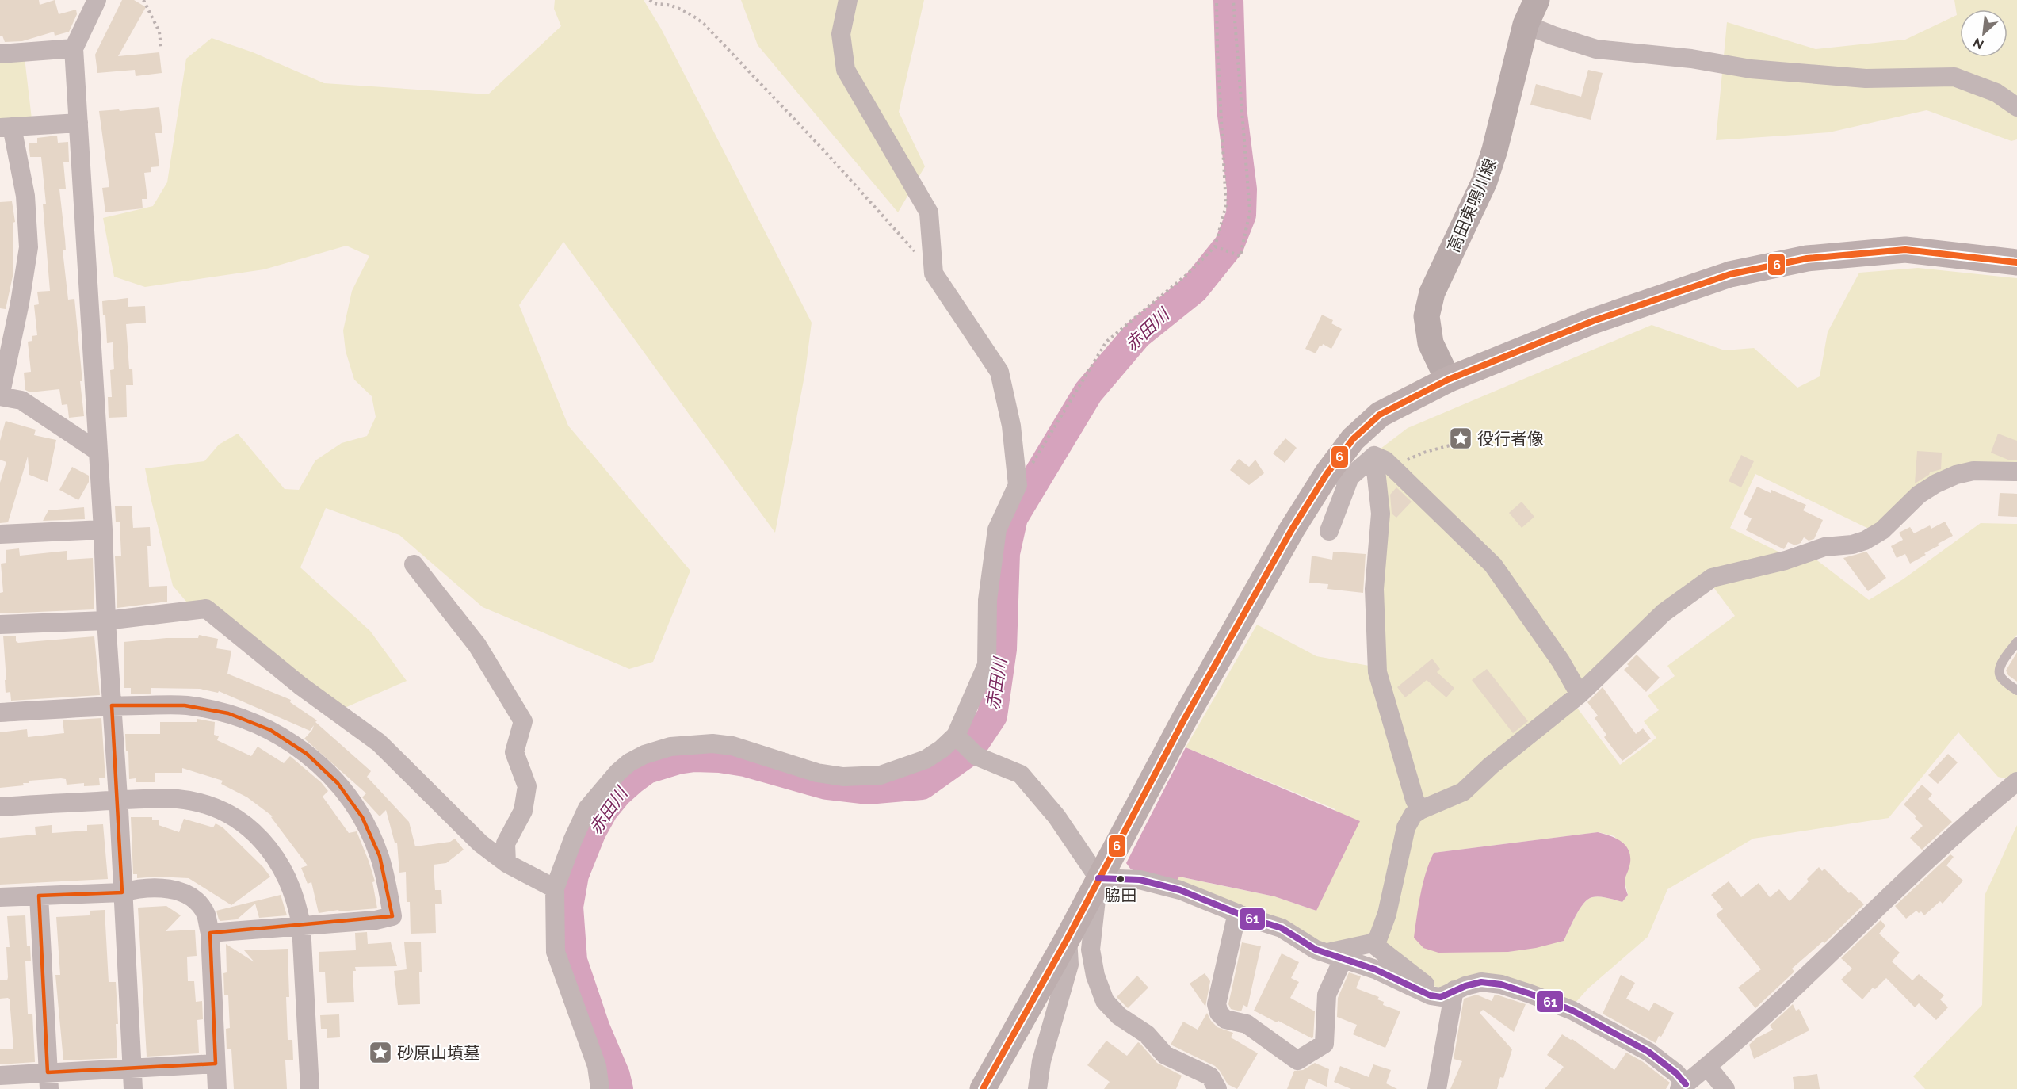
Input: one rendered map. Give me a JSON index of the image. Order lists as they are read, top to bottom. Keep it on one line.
{"streets":{"main road":["高田東鳴川線"]},"water":["赤田川"],"places":{"place":["役行者像","砂原山墳墓"],"other":["脇田"]},"lines":["transit line 6","transit line 61"],"north":"bottom left"}
